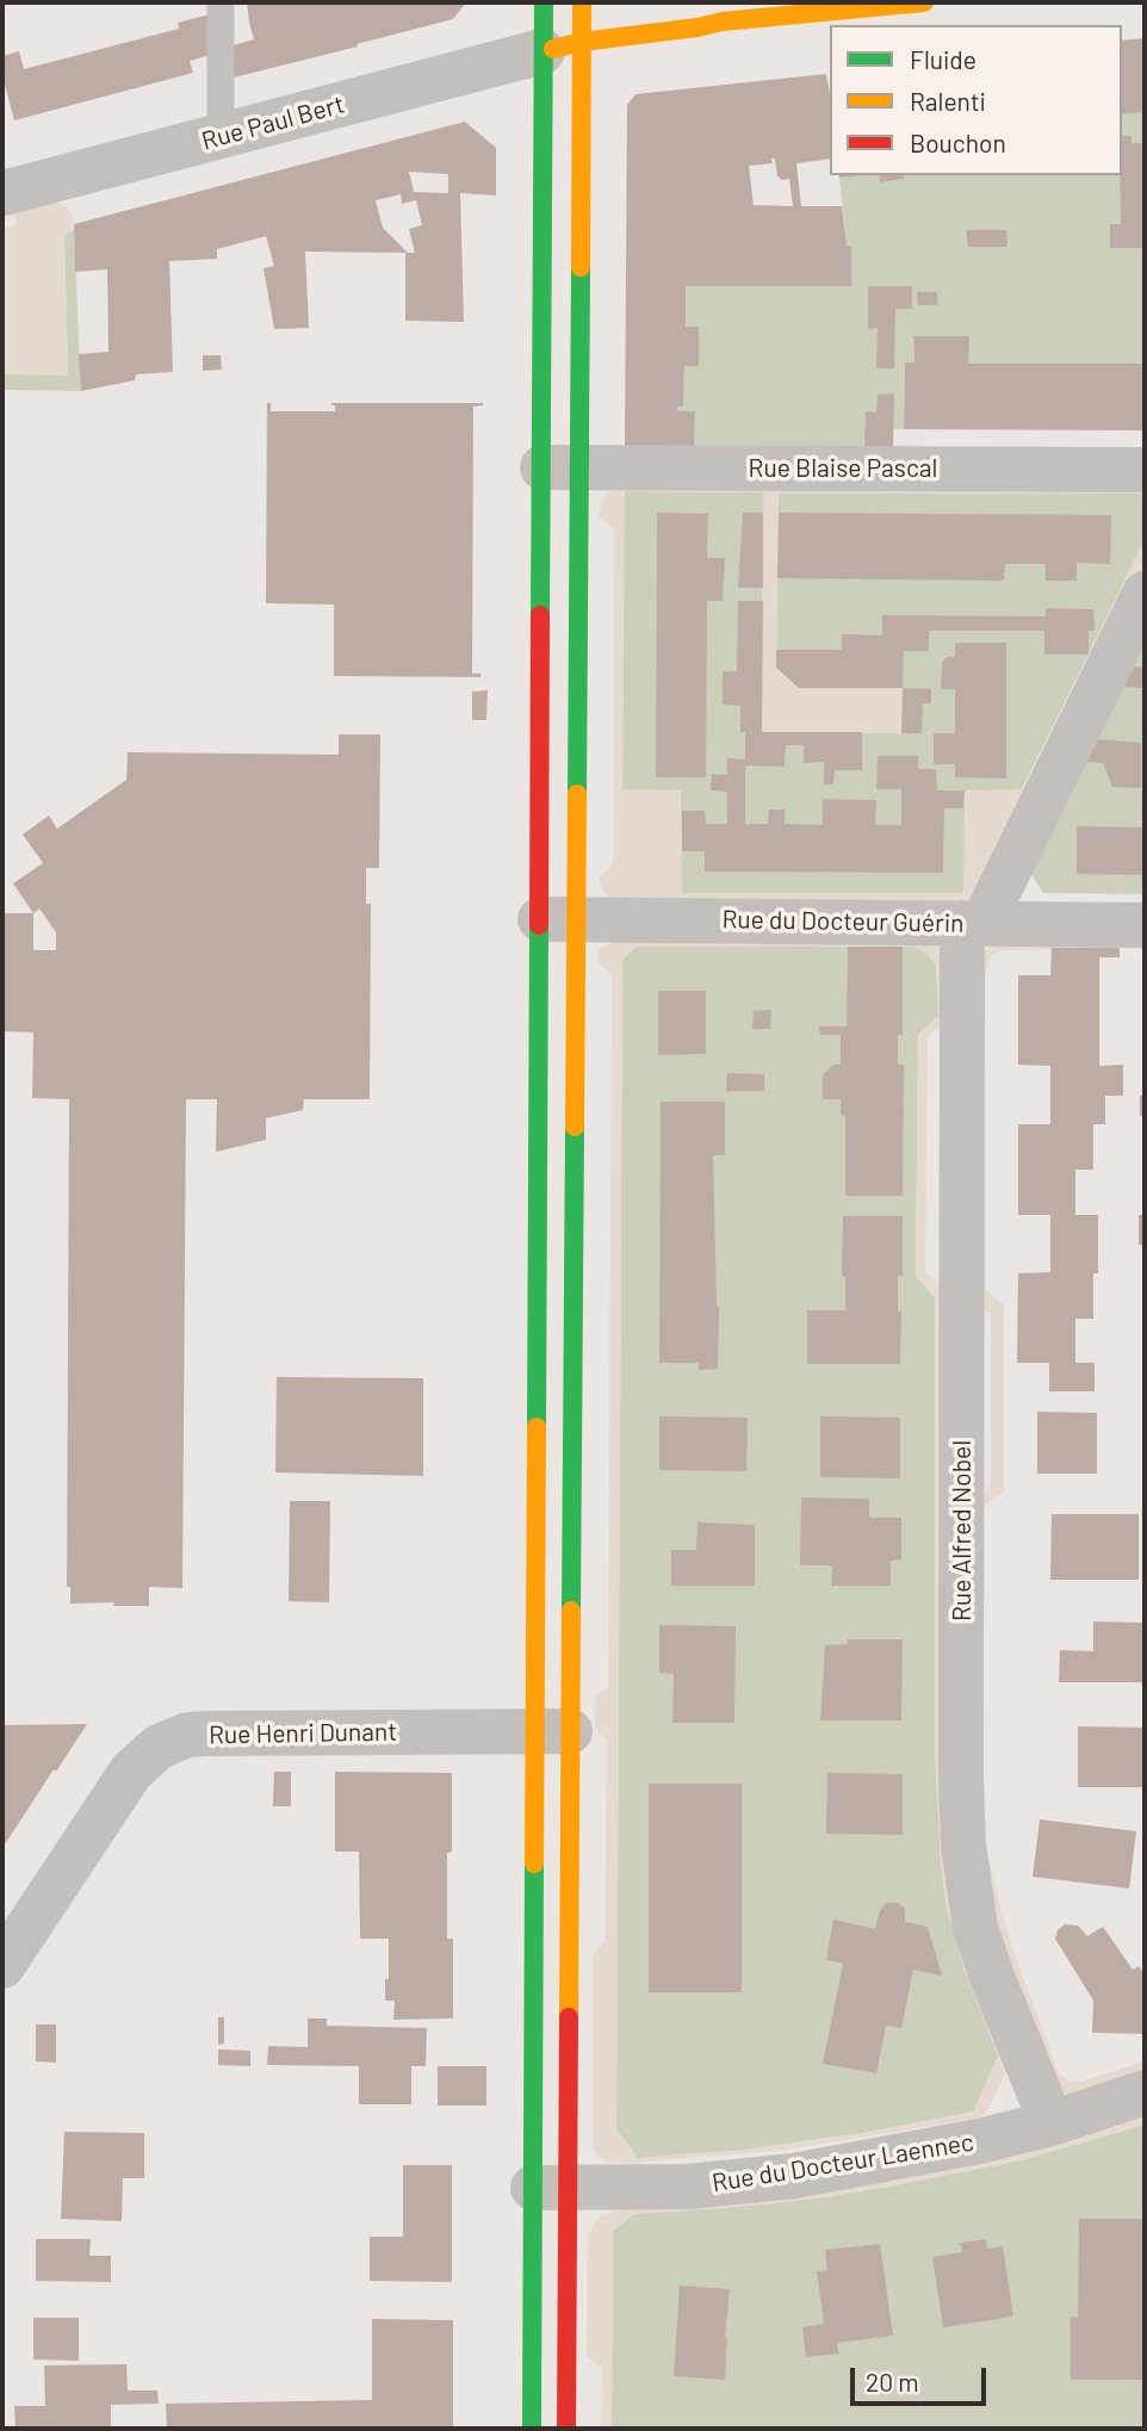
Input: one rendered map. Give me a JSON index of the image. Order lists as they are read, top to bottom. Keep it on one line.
{"streets":{"street":["Rue Paul Bert","Rue Blaise Pascal","Rue du Docteur Guérin","Rue Alfred Nobel","Rue Henri Dunant","Rue du Docteur Laennec"]},"crossings":[["Rue du Docteur Guérin","Rue Alfred Nobel"],["Rue Alfred Nobel","Rue du Docteur Laennec"]],"legend":["Fluide","Ralenti","Bouchon"],"scale_bar":"20 m"}
